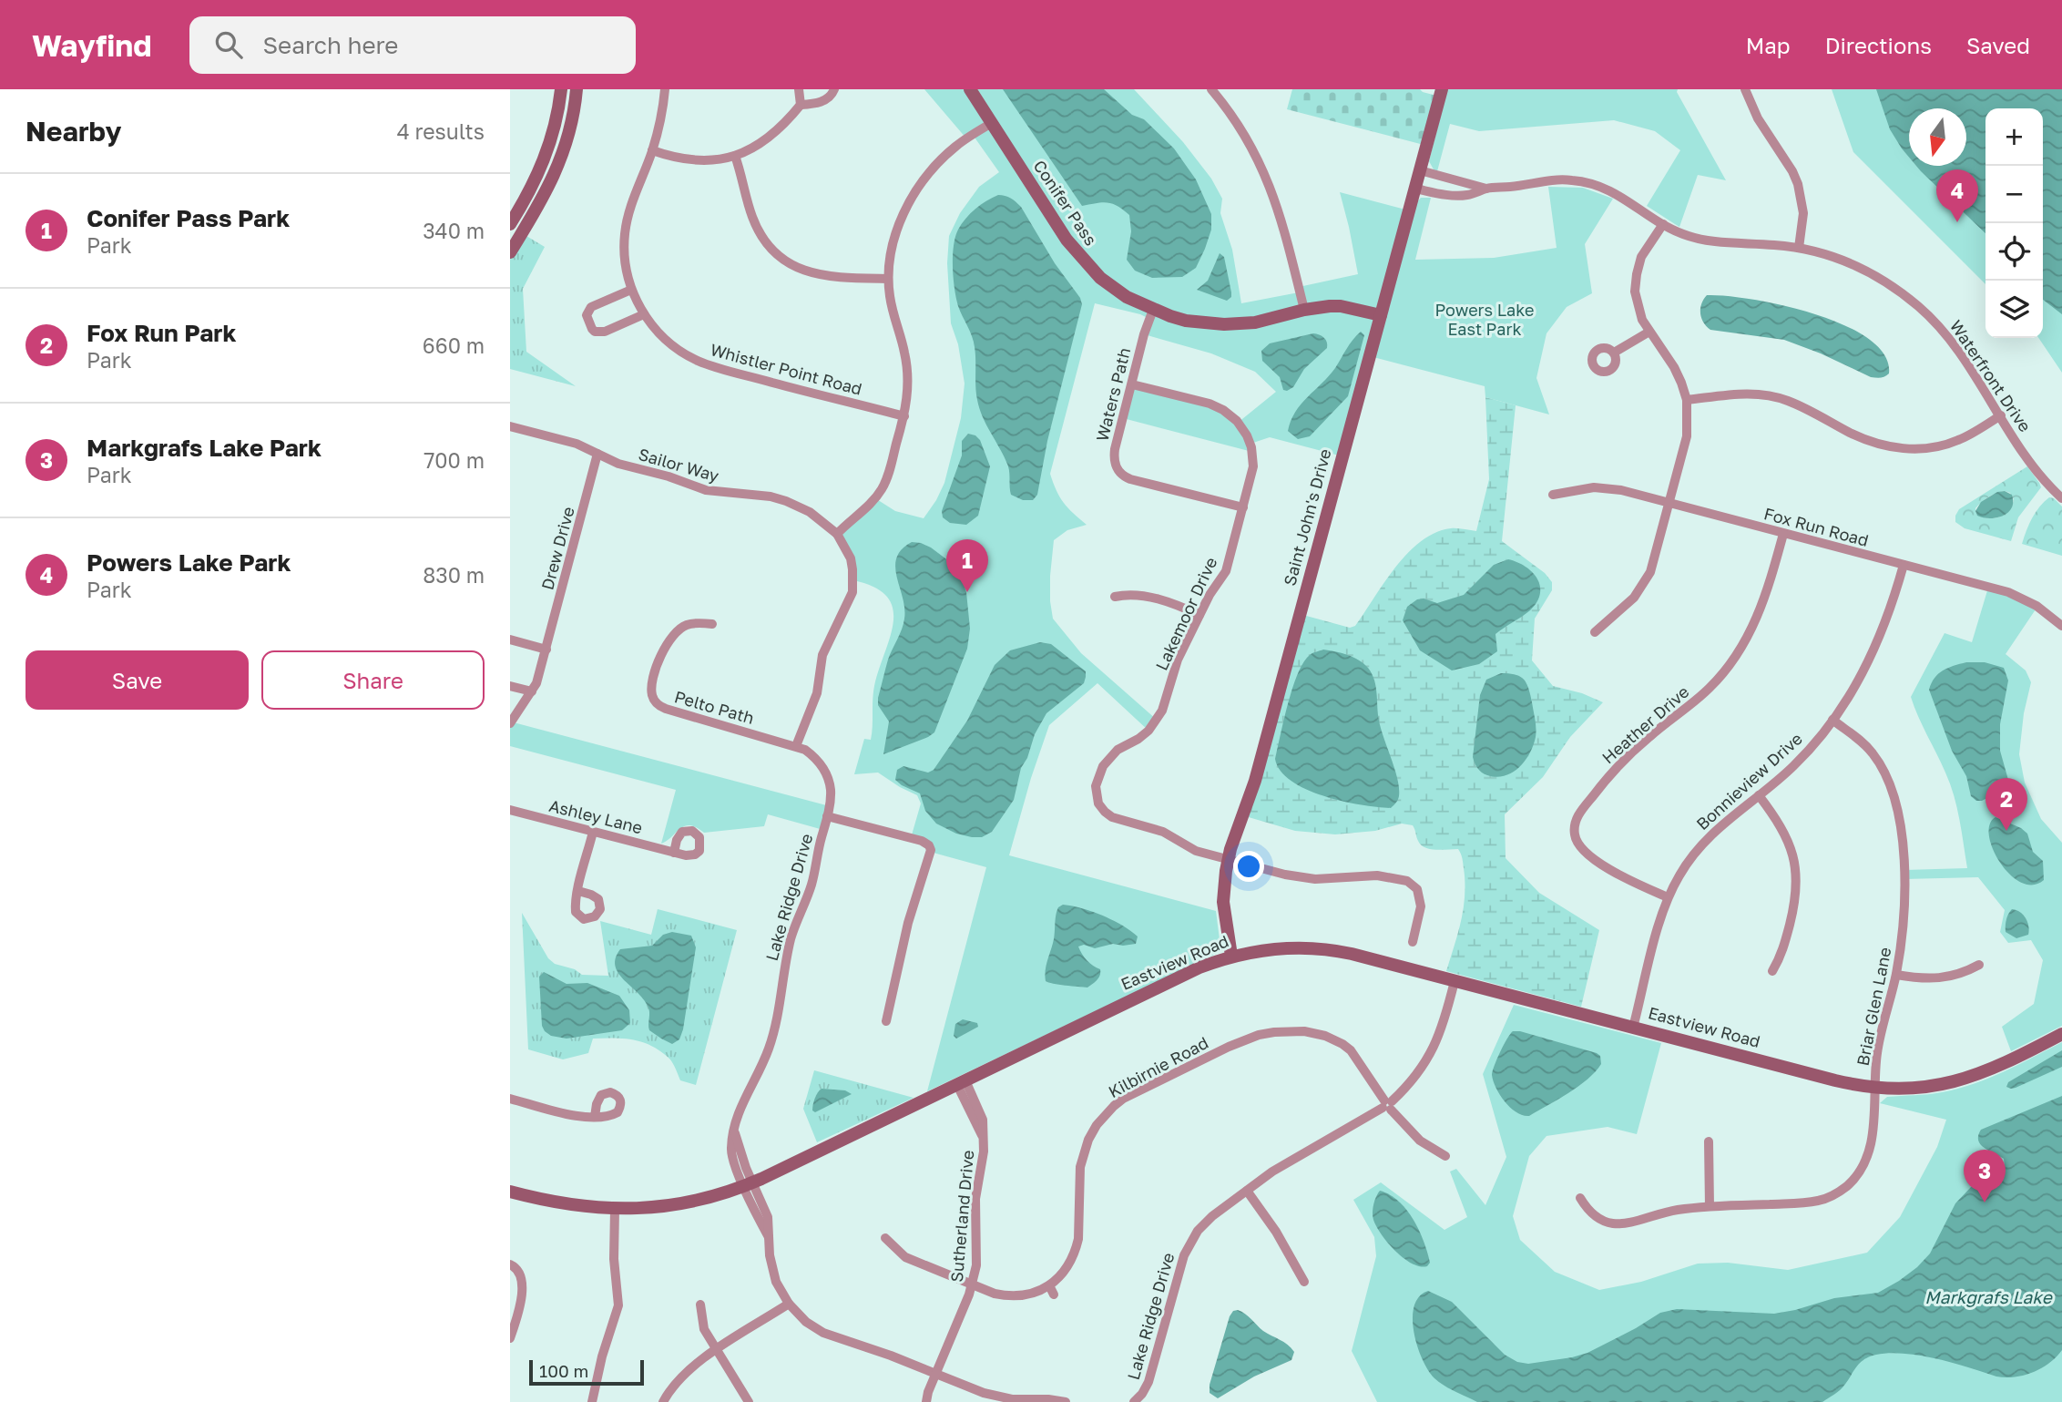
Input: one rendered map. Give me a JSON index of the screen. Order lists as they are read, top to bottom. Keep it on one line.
{"streets":{"street":["Conifer Pass","Whistler Point Road","Waterfront Drive","Waters Path","Sailor Way","Saint John's Drive","Fox Run Road","Drew Drive","Lakemoor Drive","Pelto Path","Heather Drive","Bonnieview Drive","Ashley Lane","Lake Ridge Drive","Eastview Road","Briar Glen Lane","Kilbirnie Road","Sutherland Drive"]},"crossings":[["Conifer Pass","Waters Path"],["Conifer Pass","Saint John's Drive"],["Waterfront Drive","Saint John's Drive"],["Waters Path","Lakemoor Drive"],["Sailor Way","Drew Drive"],["Sailor Way","Pelto Path"],["Saint John's Drive","Lakemoor Drive"],["Saint John's Drive","Eastview Road"],["Fox Run Road","Heather Drive"],["Fox Run Road","Bonnieview Drive"],["Pelto Path","Lake Ridge Drive"],["Heather Drive","Bonnieview Drive"],["Bonnieview Drive","Eastview Road"],["Bonnieview Drive","Briar Glen Lane"],["Lake Ridge Drive","Eastview Road"],["Lake Ridge Drive","Kilbirnie Road"],["Lake Ridge Drive","Sutherland Drive"],["Eastview Road","Briar Glen Lane"],["Eastview Road","Sutherland Drive"],["Kilbirnie Road","Sutherland Drive"]],"water":["Markgrafs Lake"],"parks":["Powers Lake East Park"],"scale_bar":"100 m","north":"bottom","page":{"header":"Wayfind","search":"Search here","nav":["Map","Directions","Saved"],"heading":["Nearby","4 results"],"map_buttons":["+","−"],"pins":["4","1","2","3"],"list":[{"mark":"1","name":"Conifer Pass Park","note":"Park","value":"340 m"},{"mark":"2","name":"Fox Run Park","note":"Park","value":"660 m"},{"mark":"3","name":"Markgrafs Lake Park","note":"Park","value":"700 m"},{"mark":"4","name":"Powers Lake Park","note":"Park","value":"830 m"}],"buttons":["Save","Share"],"scale":"100 m"}}
